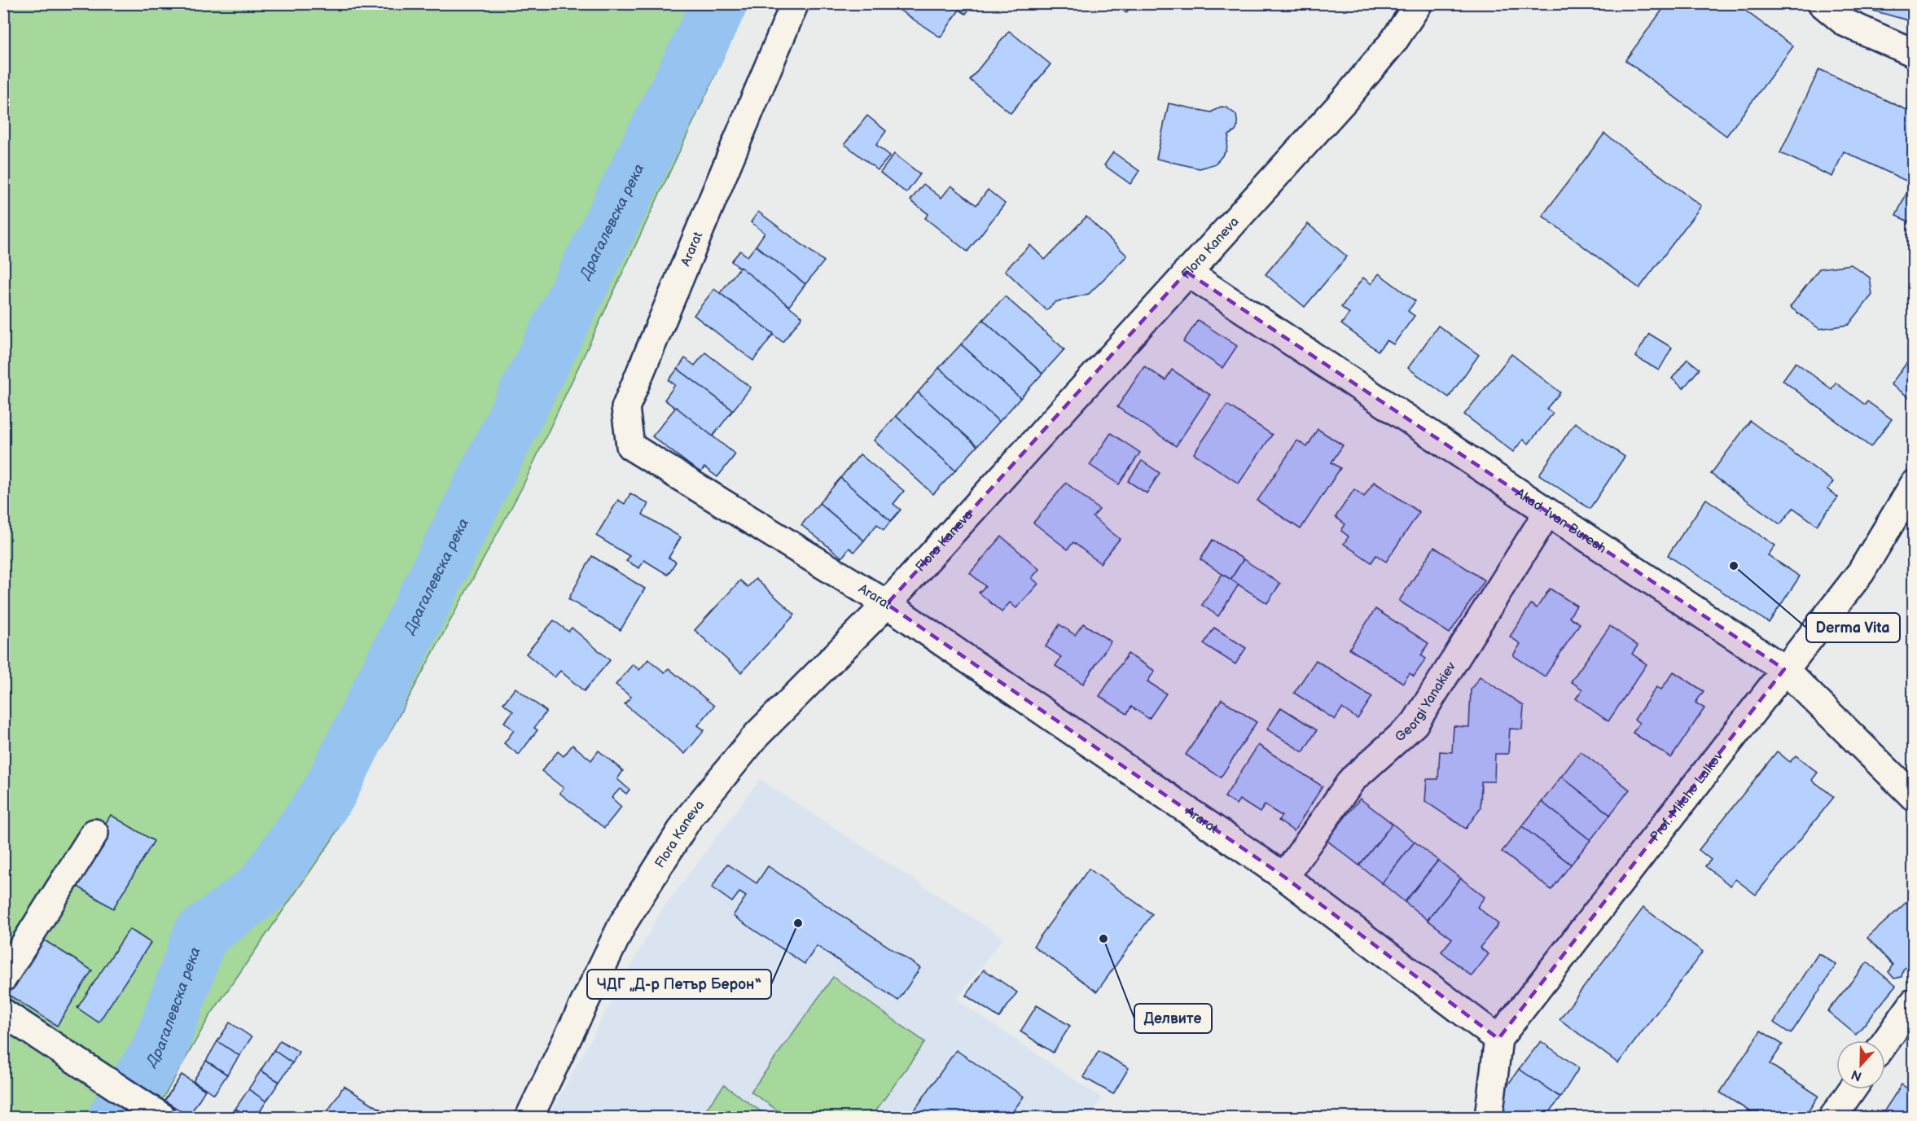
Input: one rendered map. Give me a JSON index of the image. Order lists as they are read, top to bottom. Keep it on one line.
{"streets":{"street":["Flora Kaneva","Ararat","Akad. Ivan Buresh","Georgi Yanakiev","Prof. Milcho Lalkov"]},"crossings":[["Flora Kaneva","Ararat"],["Flora Kaneva","Akad. Ivan Buresh"],["Ararat","Georgi Yanakiev"],["Ararat","Prof. Milcho Lalkov"],["Akad. Ivan Buresh","Georgi Yanakiev"],["Akad. Ivan Buresh","Prof. Milcho Lalkov"]],"water":["Драгалевска река"],"places":["Derma Vita","ЧДГ „Д-р Петър Берон“","Делвите"],"north":"bottom"}
